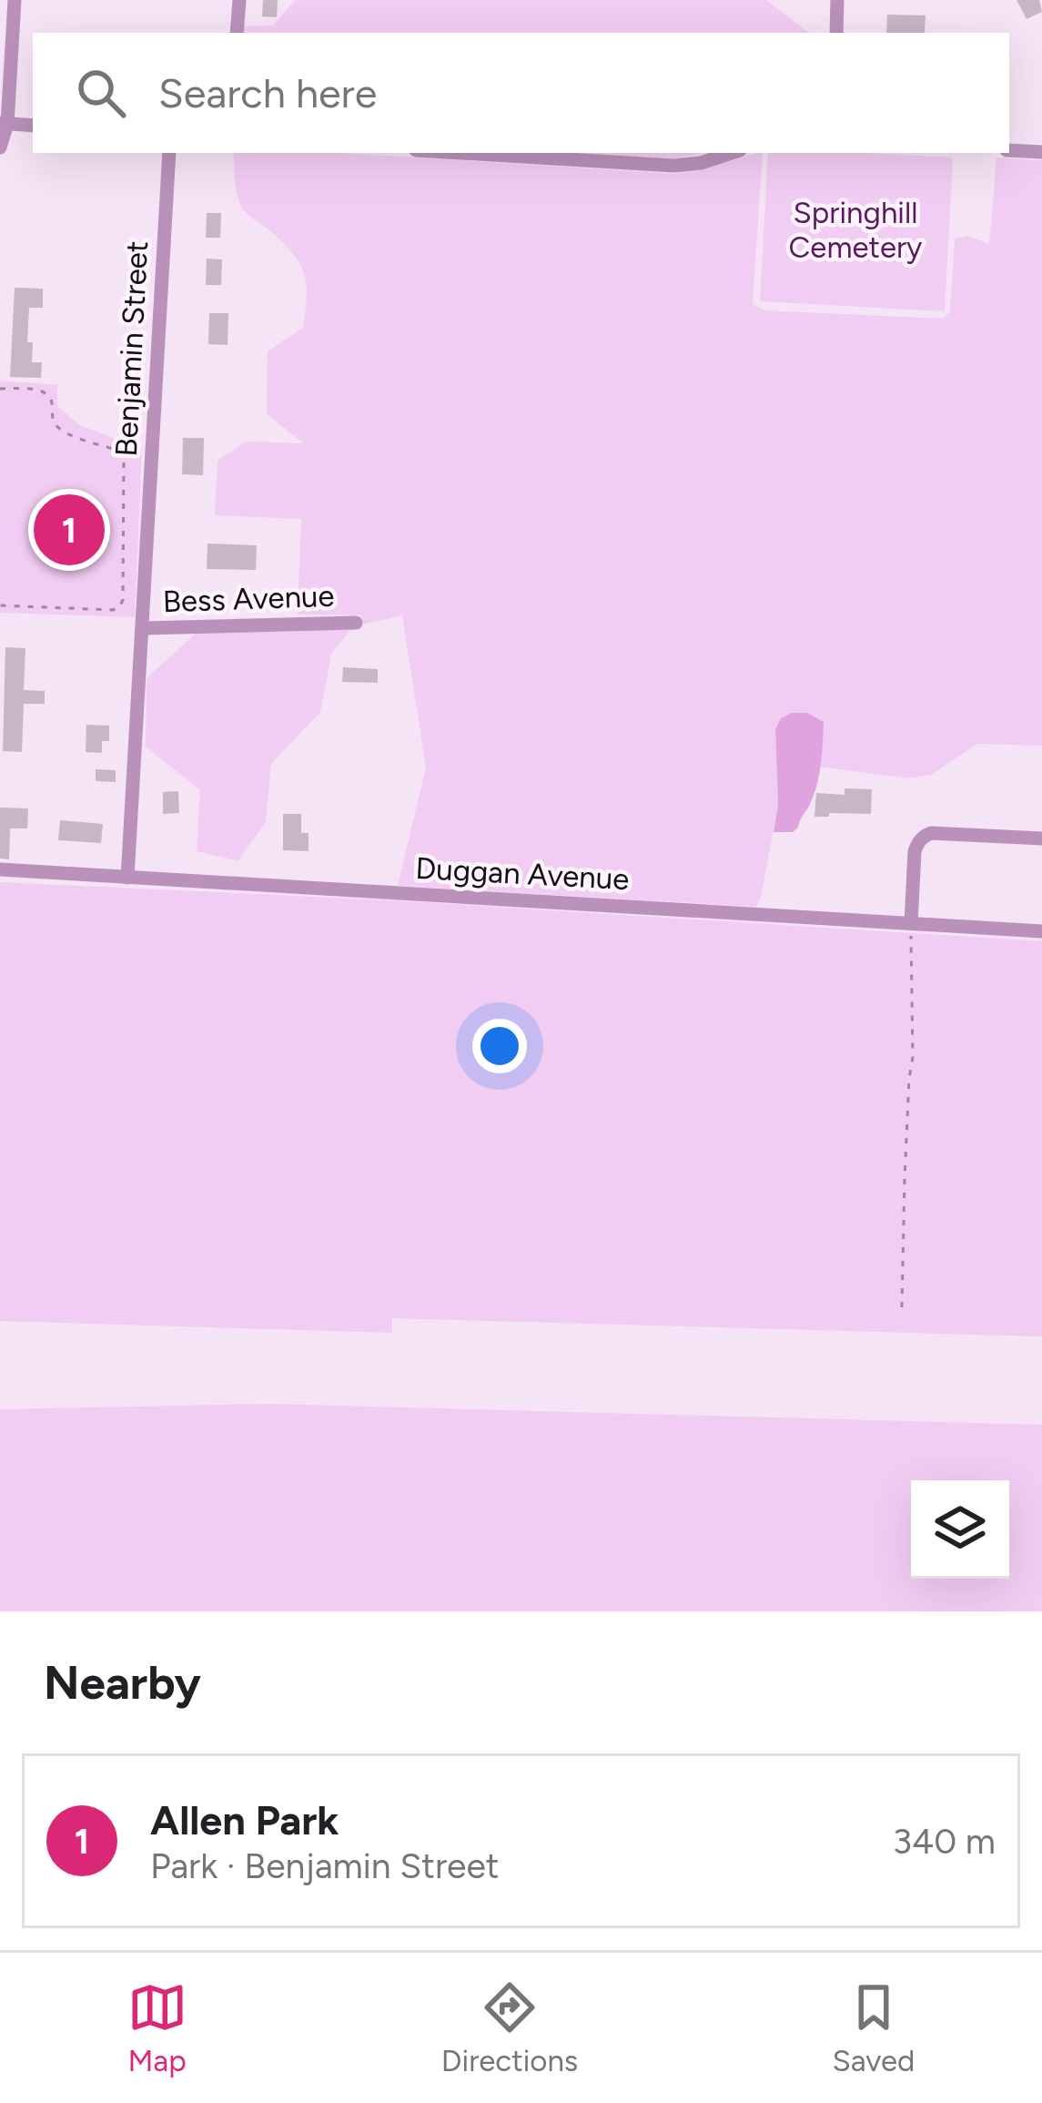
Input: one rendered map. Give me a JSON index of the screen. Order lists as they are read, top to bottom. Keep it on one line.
{"streets":{"street":["Benjamin Street","Bess Avenue","Duggan Avenue"]},"crossings":[["Benjamin Street","Bess Avenue"],["Benjamin Street","Duggan Avenue"]],"parks":["Springhill Cemetery"],"page":{"search":"Search here","pins":"1","heading":"Nearby","list":[{"mark":"1","name":"Allen Park","note":"Park · Benjamin Street","value":"340 m"}],"nav":["Map","Directions","Saved"]}}
